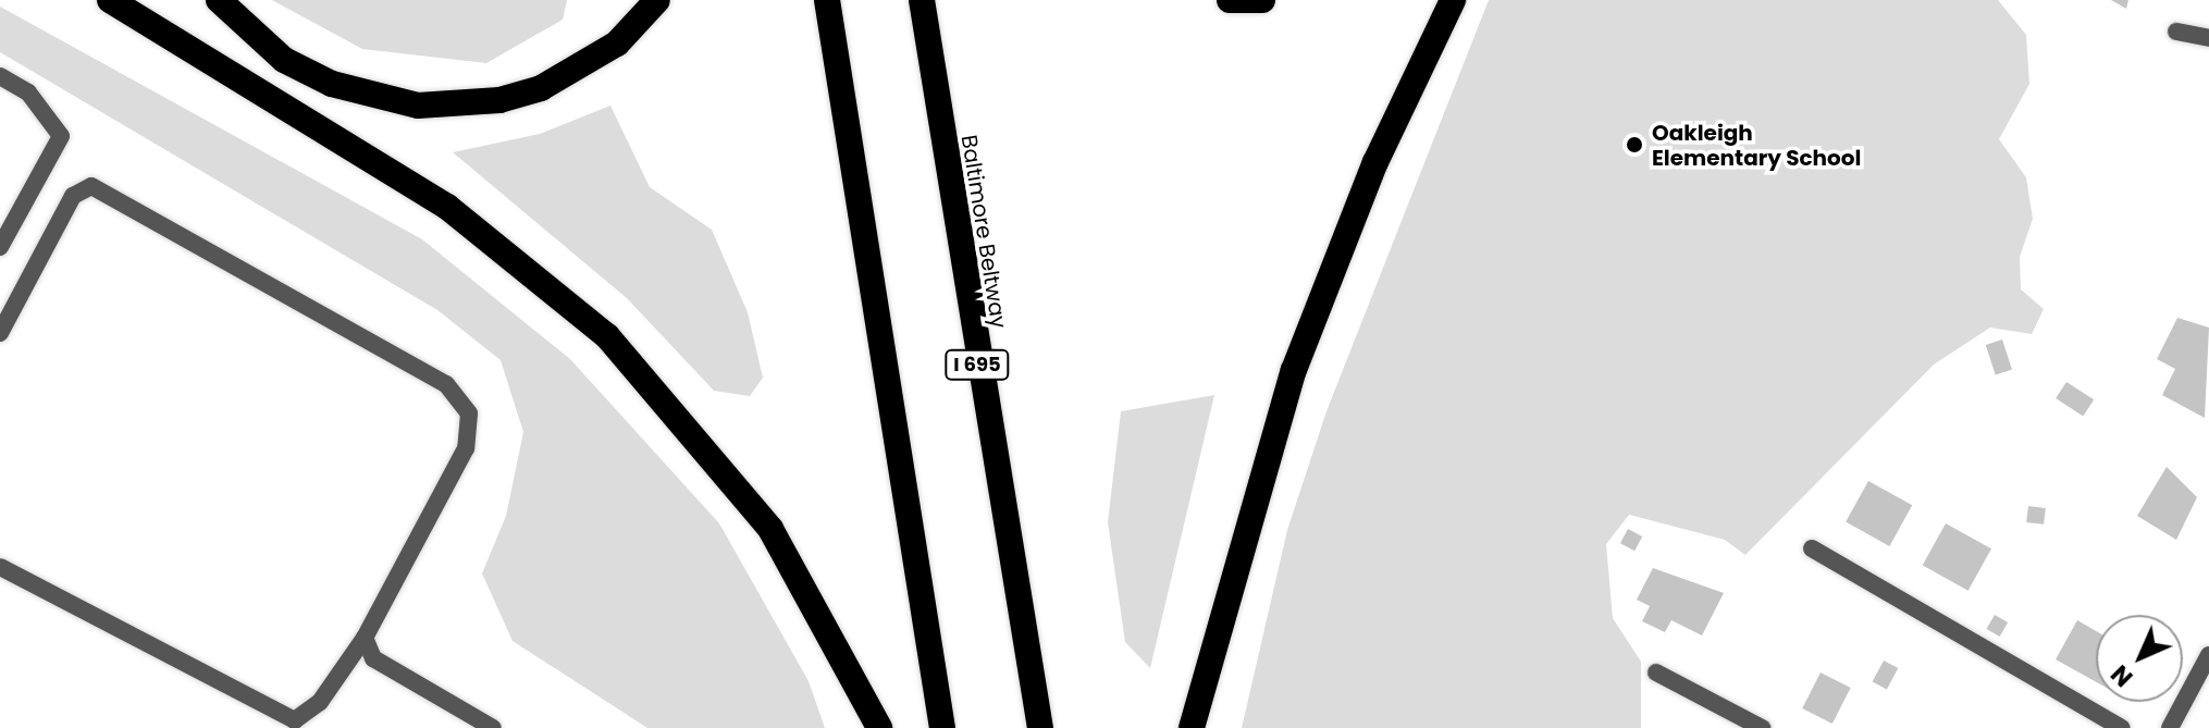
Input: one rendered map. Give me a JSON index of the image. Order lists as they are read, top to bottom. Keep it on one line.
{"streets":{"highway":["Baltimore Beltway","I 695"]},"places":["Oakleigh Elementary School"],"north":"bottom left"}
